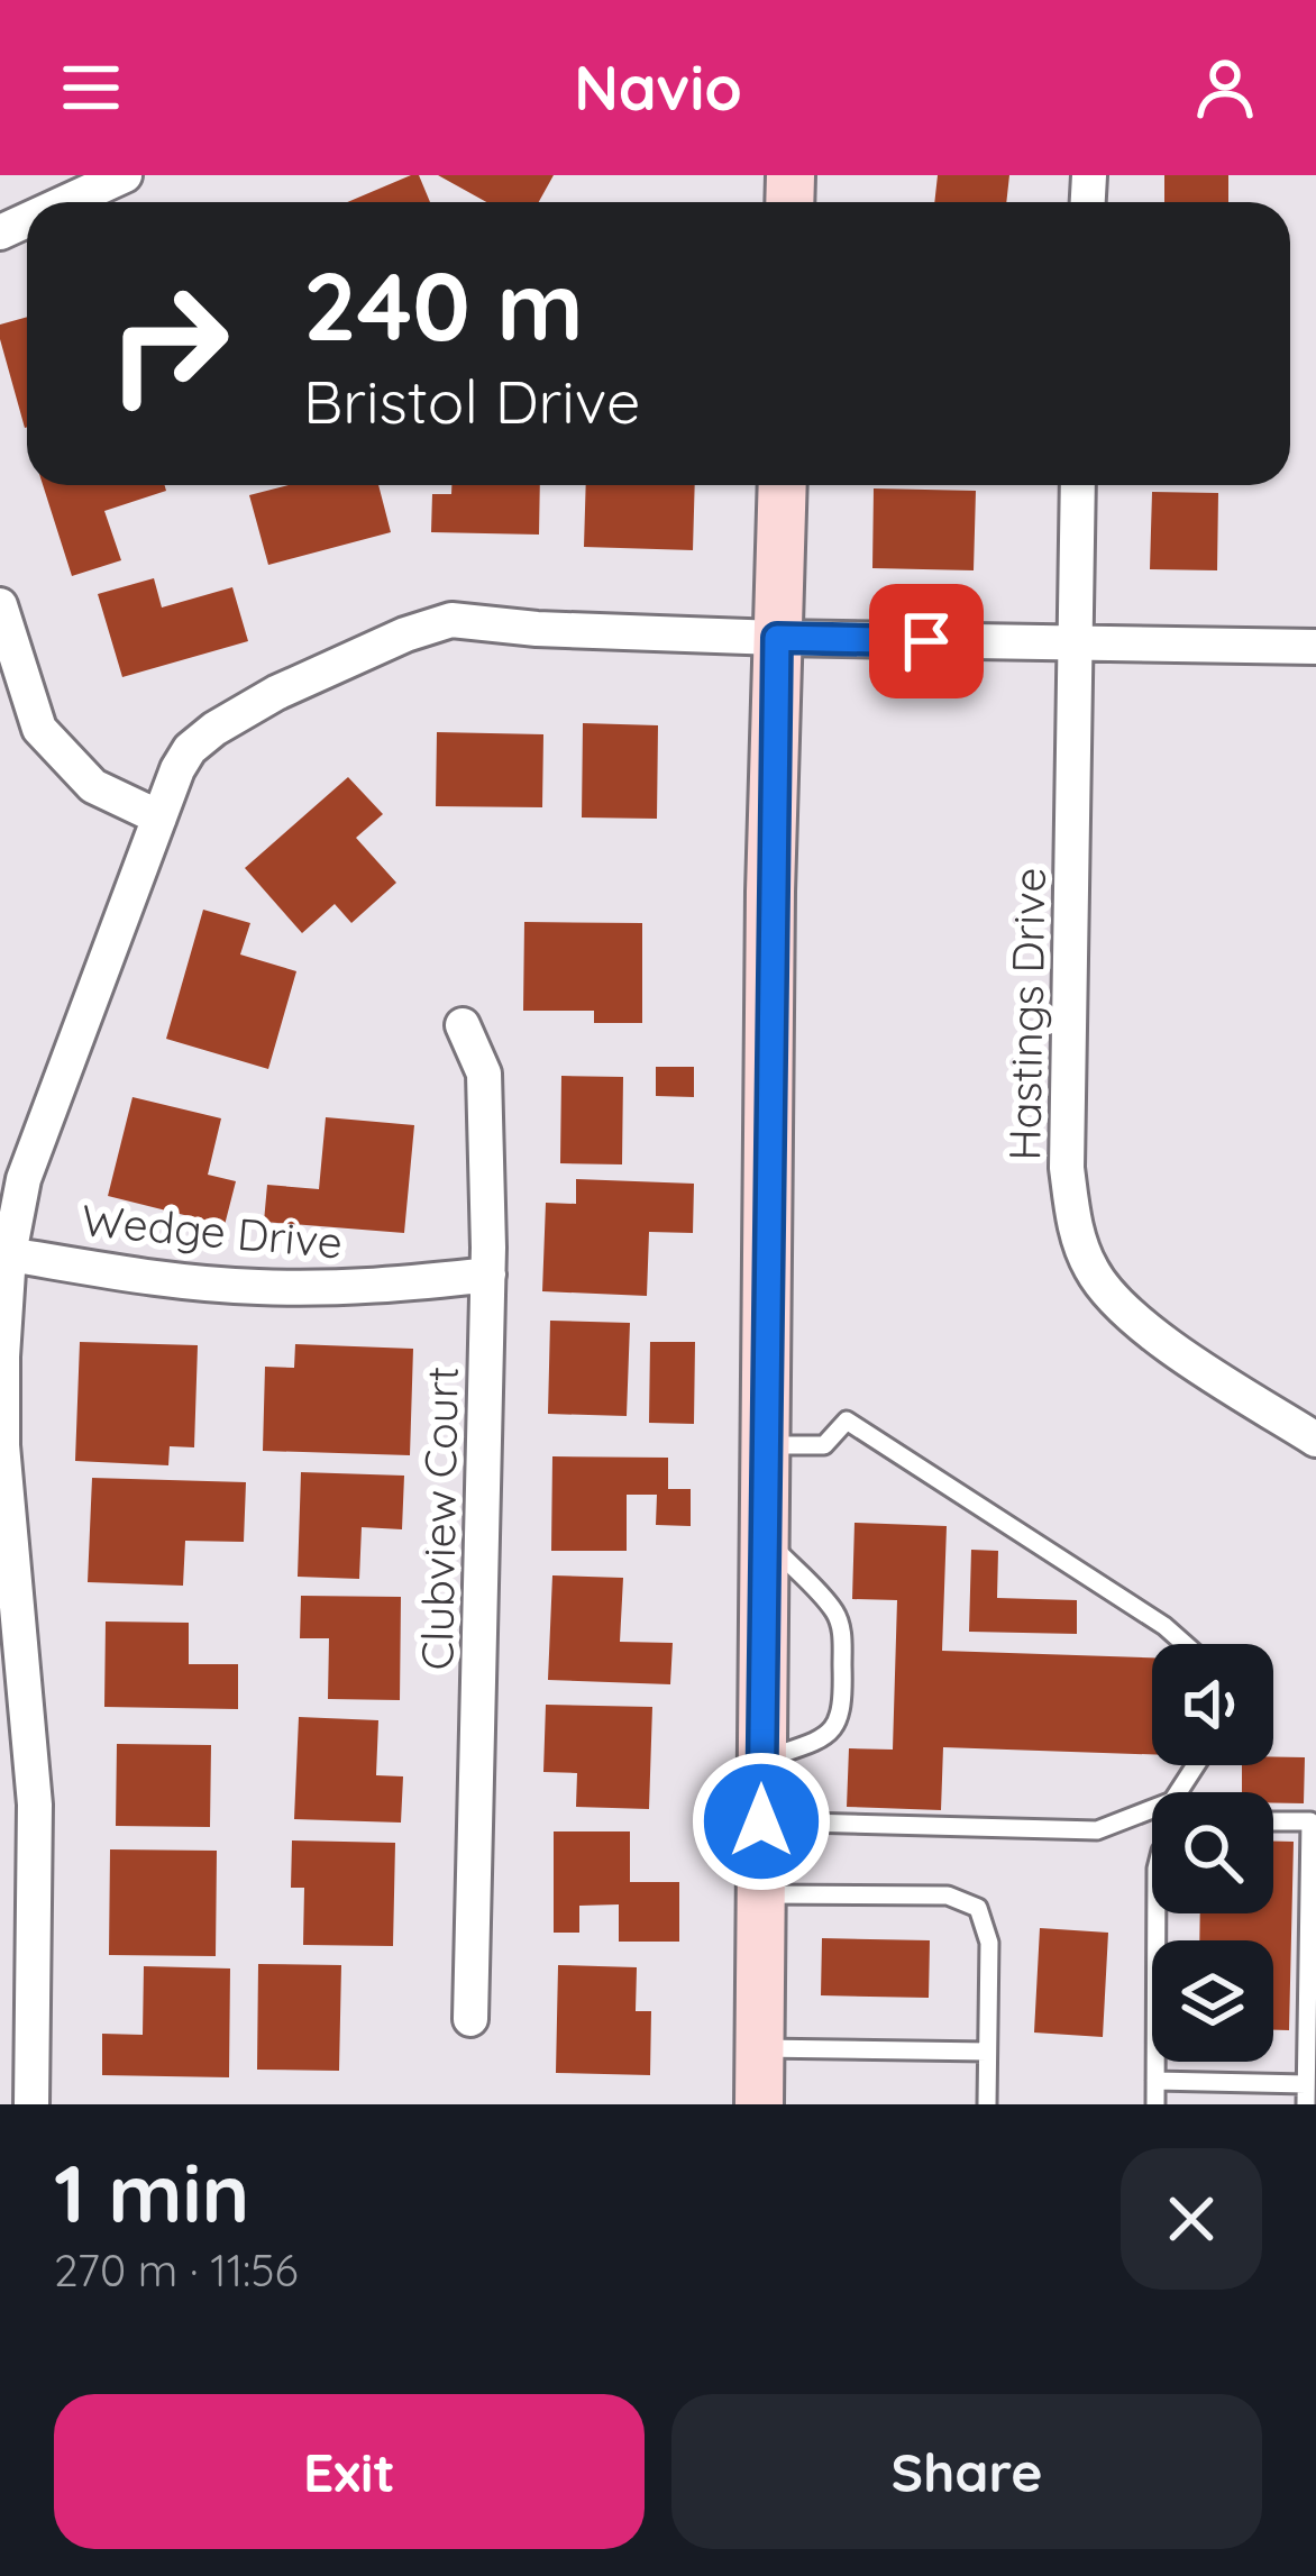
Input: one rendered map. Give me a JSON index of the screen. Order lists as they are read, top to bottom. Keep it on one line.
{"streets":{"street":["Hastings Drive","Wedge Drive","Clubview Court"]},"crossings":[["Wedge Drive","Clubview Court"]],"page":{"header":"Navio","turn":["240 m","Bristol Drive"],"heading":["1 min","270 m · 11:56"],"buttons":["Exit","Share"]}}
